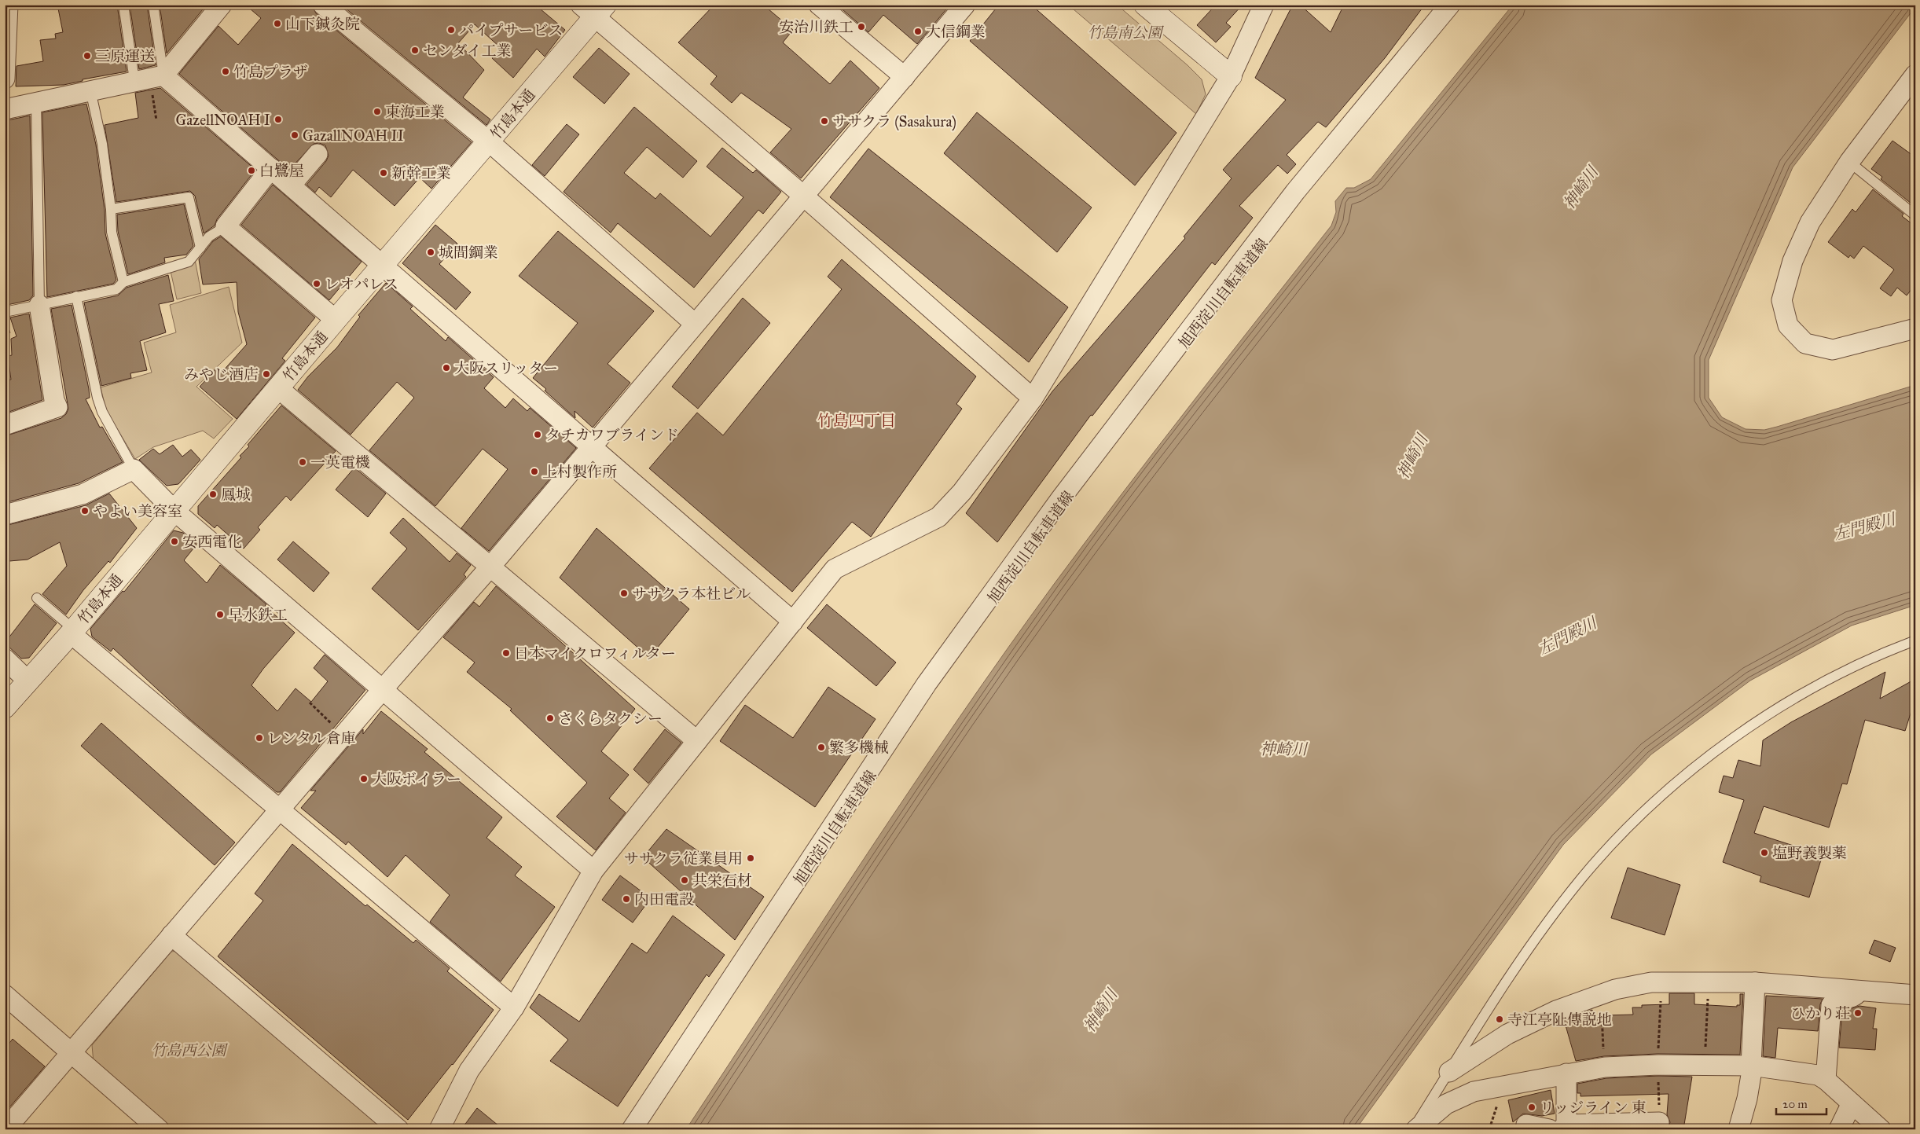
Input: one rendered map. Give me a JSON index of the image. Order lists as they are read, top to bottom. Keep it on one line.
{"streets":{"street":["竹島本通"]},"districts":["竹島四丁目"],"water":["神崎川","左門殿川"],"parks":["竹島南公園","竹島西公園"],"places":["山下鍼灸院","安治川鉄工","パイプサービス","大信鋼業","センダイ工業","三原運送","竹島プラザ","東海工業","GazellNOAH I","ササクラ (Sasakura)","GazallNOAH II","白鷺屋","新幹工業","城間鋼業","レオパレス","大阪スリッター","みやじ酒店","タチカワブラインド","一英電機","上村製作所","鳳城","やよい美容室","安西電化","ササクラ本社ビル","早水鉄工","日本マイクロフィルター","さくらタクシー","レンタル倉庫","繁多機械","大阪ボイラー","塩野義製薬","ササクラ従業員用","共栄石材","内田電設","ひかり荘","寺江亭阯傳説地","リッジライン 東"],"scale_bar":"20 m"}
